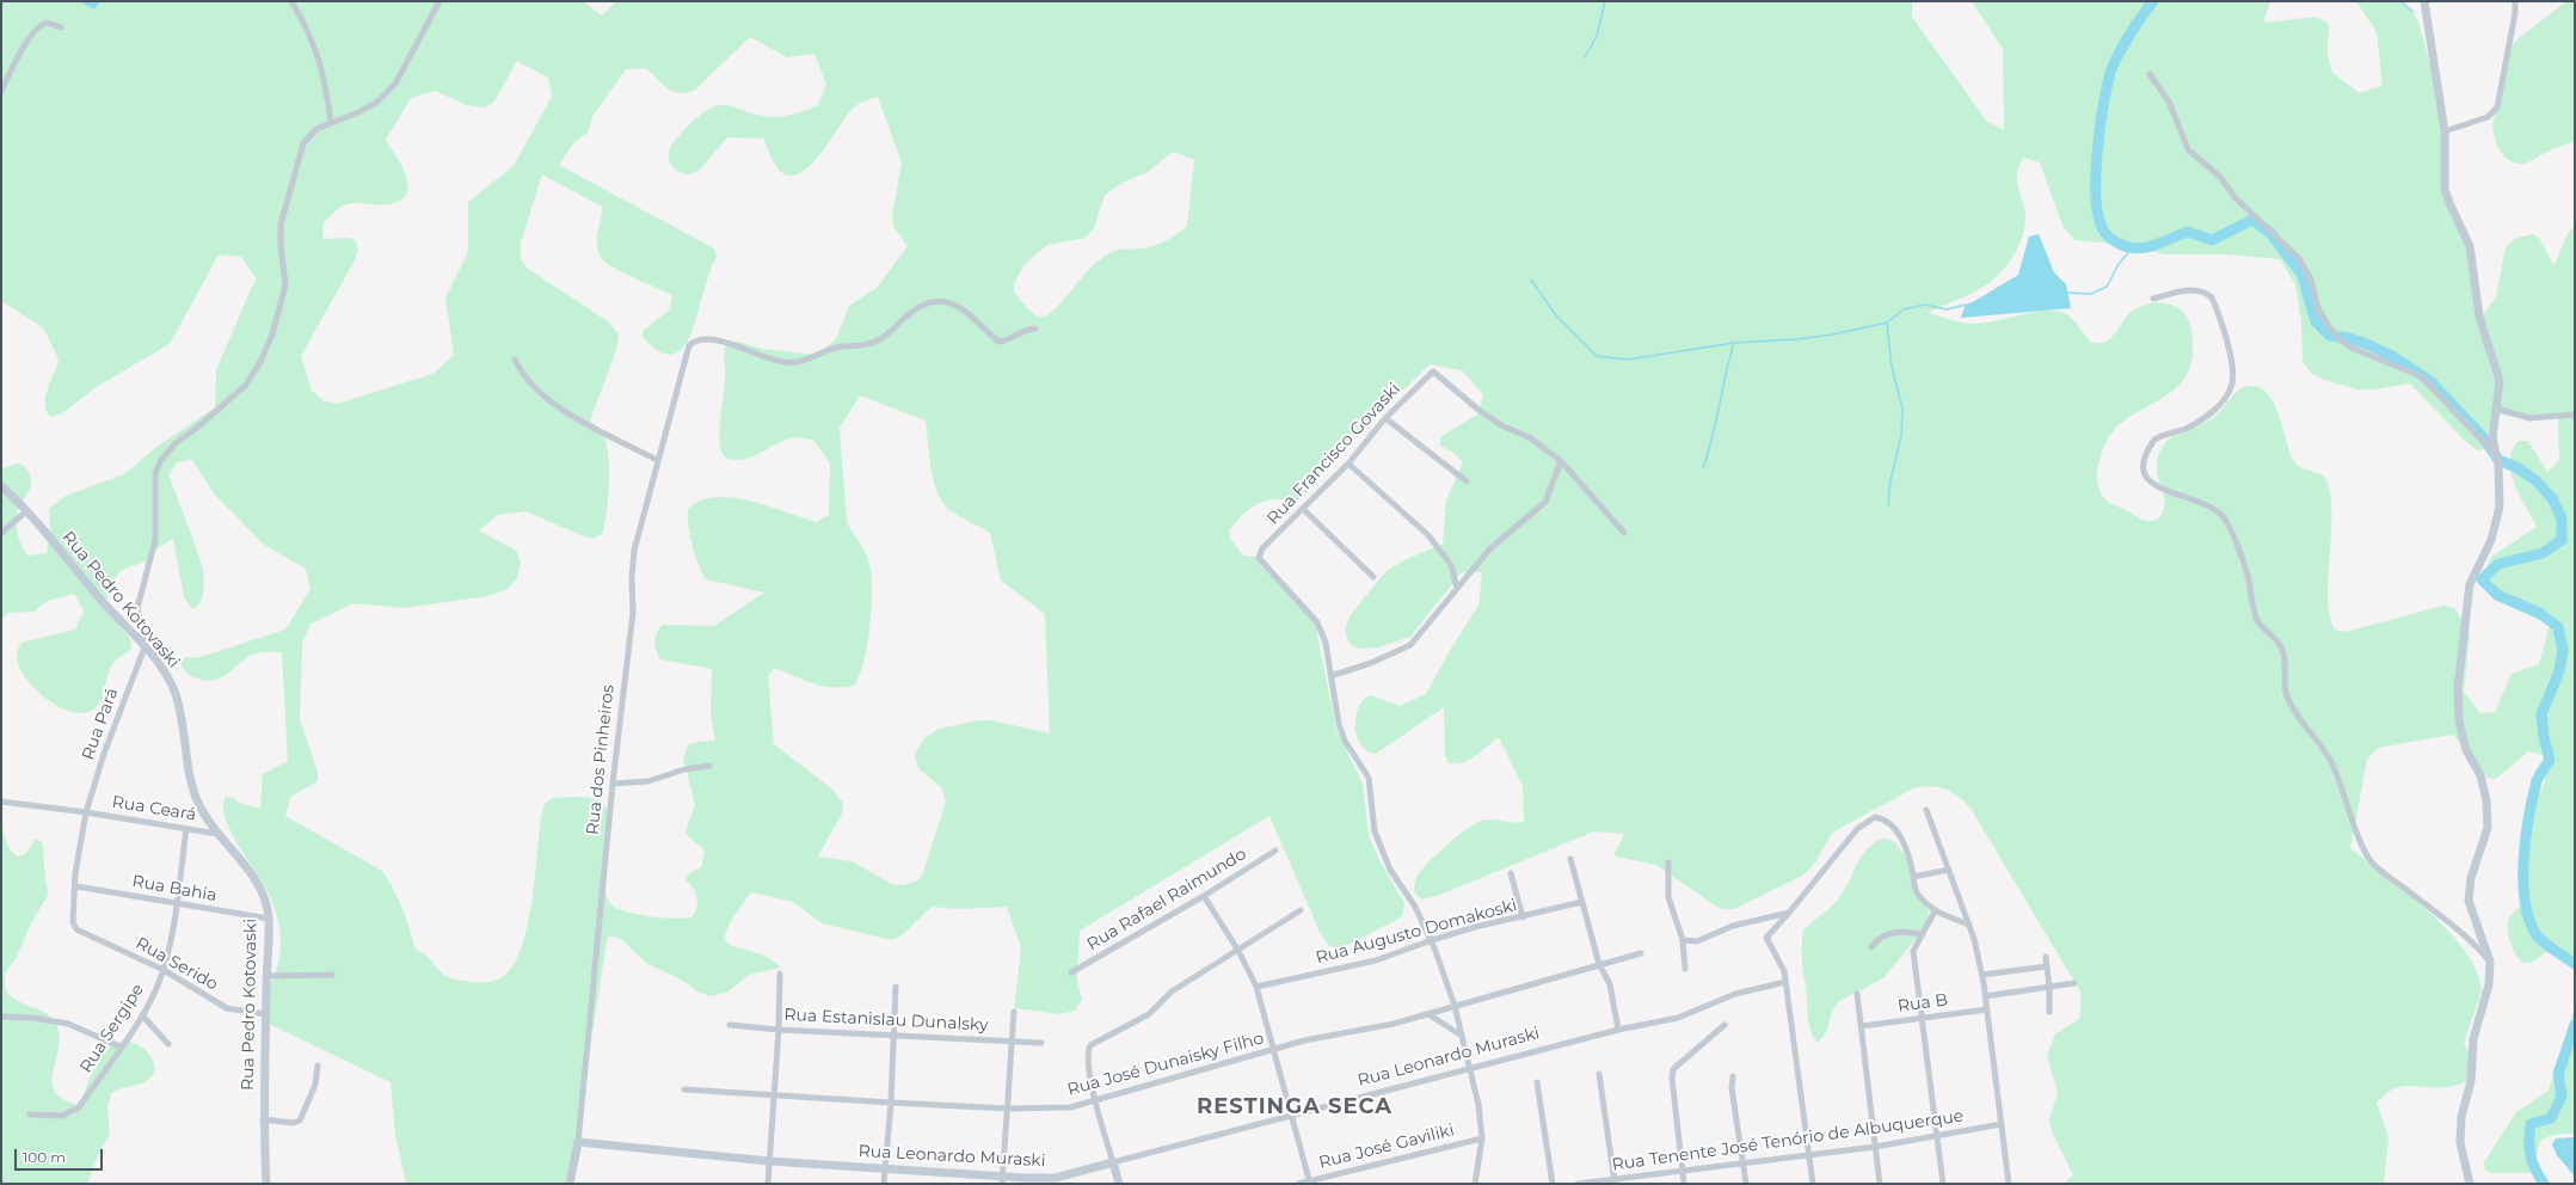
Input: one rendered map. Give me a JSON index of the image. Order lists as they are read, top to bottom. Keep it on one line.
{"streets":{"street":["Rua Francisco Govaski","Rua Pedro Kotovaski","Rua Pará","Rua dos Pinheiros","Rua Ceará","Rua Bahia","Rua Rafael Raimundo","Rua Augusto Domakoski","Rua Serido","Rua B","Rua Estanislau Dunalsky","Rua Sergipe","Rua Leonardo Muraski","Rua José Dunaisky Filho","Rua Tenente José Tenório de Albuquerque","Rua José Gaviliki"]},"crossings":[["Rua Pedro Kotovaski","Rua Pará"],["Rua Pedro Kotovaski","Rua Ceará"],["Rua Pedro Kotovaski","Rua Bahia"],["Rua Pedro Kotovaski","Rua Serido"],["Rua Pará","Rua Ceará"],["Rua dos Pinheiros","Rua Leonardo Muraski"],["Rua Ceará","Rua Sergipe"],["Rua Bahia","Rua Serido"],["Rua Bahia","Rua Sergipe"],["Rua Serido","Rua Sergipe"]],"districts":["RESTINGA SECA"],"scale_bar":"100 m"}
